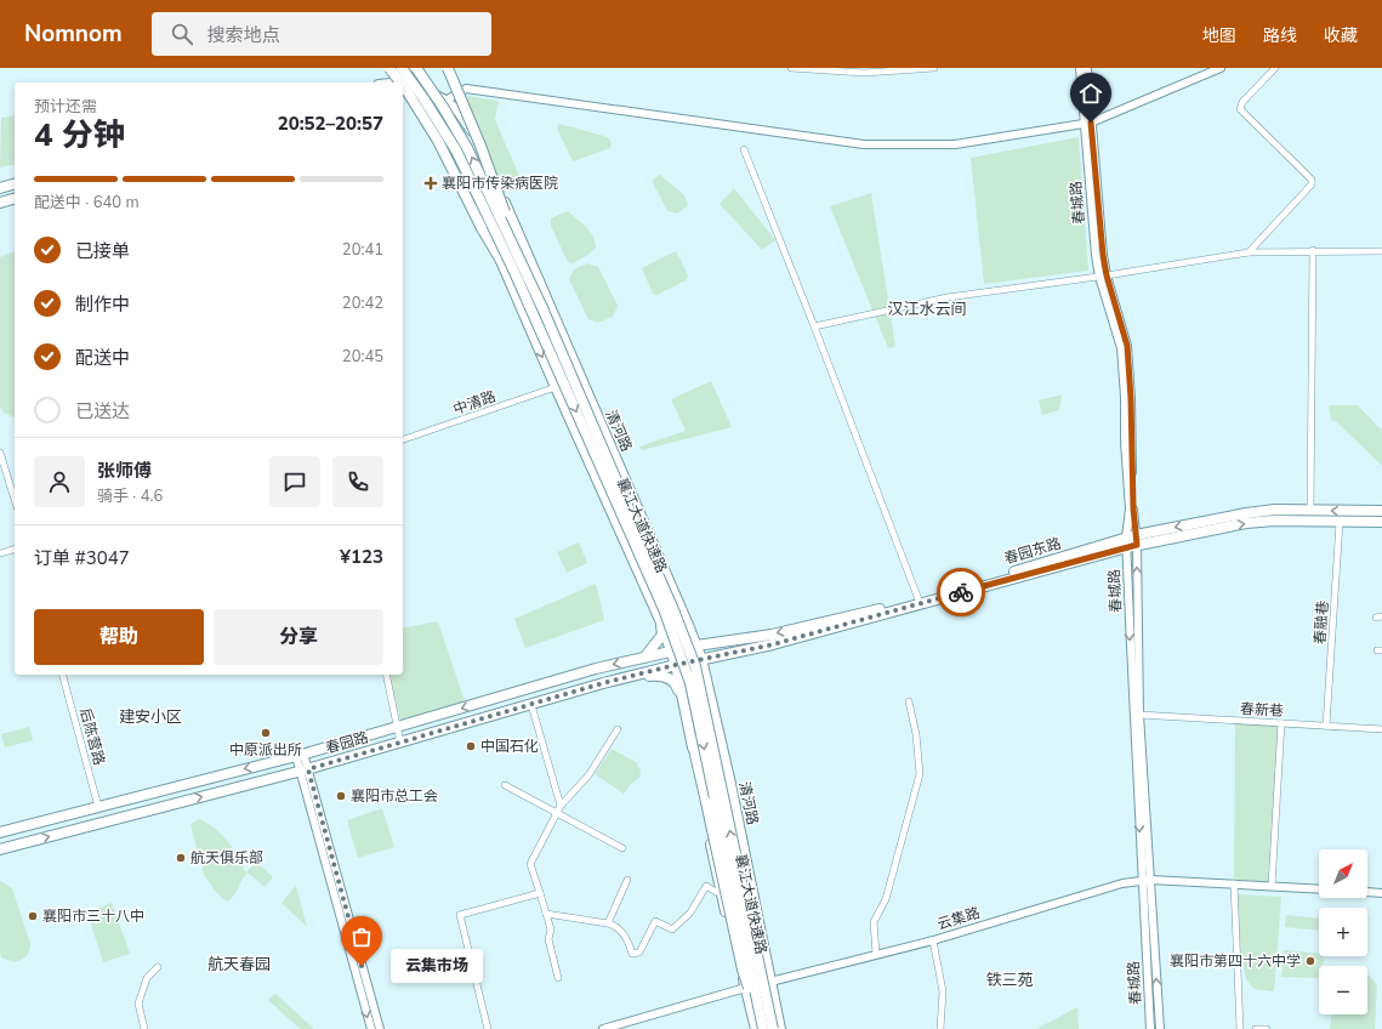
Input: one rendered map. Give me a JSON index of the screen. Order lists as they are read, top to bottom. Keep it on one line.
{"streets":{"main road":["清河路","襄江大道快速路","春园东路","春园路"],"street":["春城路","中清路","春融巷","春新巷","后陈营路","云集路"]},"crossings":[["春城路","春园东路"],["春城路","春新巷"],["春城路","云集路"],["清河路","春园东路"],["清河路","春园路"],["清河路","云集路"],["春园东路","春融巷"],["春园东路","春园路"],["春融巷","春新巷"],["后陈营路","春园路"]],"districts":["汉江水云间","建安小区","航天春园","铁三苑"],"places":{"health":["襄阳市传染病医院"],"other":["中原派出所","中国石化","襄阳市总工会","航天俱乐部","襄阳市三十八中","襄阳市第四十六中学","云集市场"]},"north":"top right","page":{"header":"Nomnom","search":"搜索地点","nav":["地图","路线","收藏"],"heading":["4 分钟","预计还需","20:52–20:57"],"panel":["张师傅","骑手 · 4.6","订单 #3047","¥123"],"bar":"配送中 · 640 m","list":[["已接单","20:41"],["制作中","20:42"],["配送中","20:45"],"已送达"],"buttons":["帮助","分享"],"map_buttons":["+","−"],"bubble":"云集市场"}}
